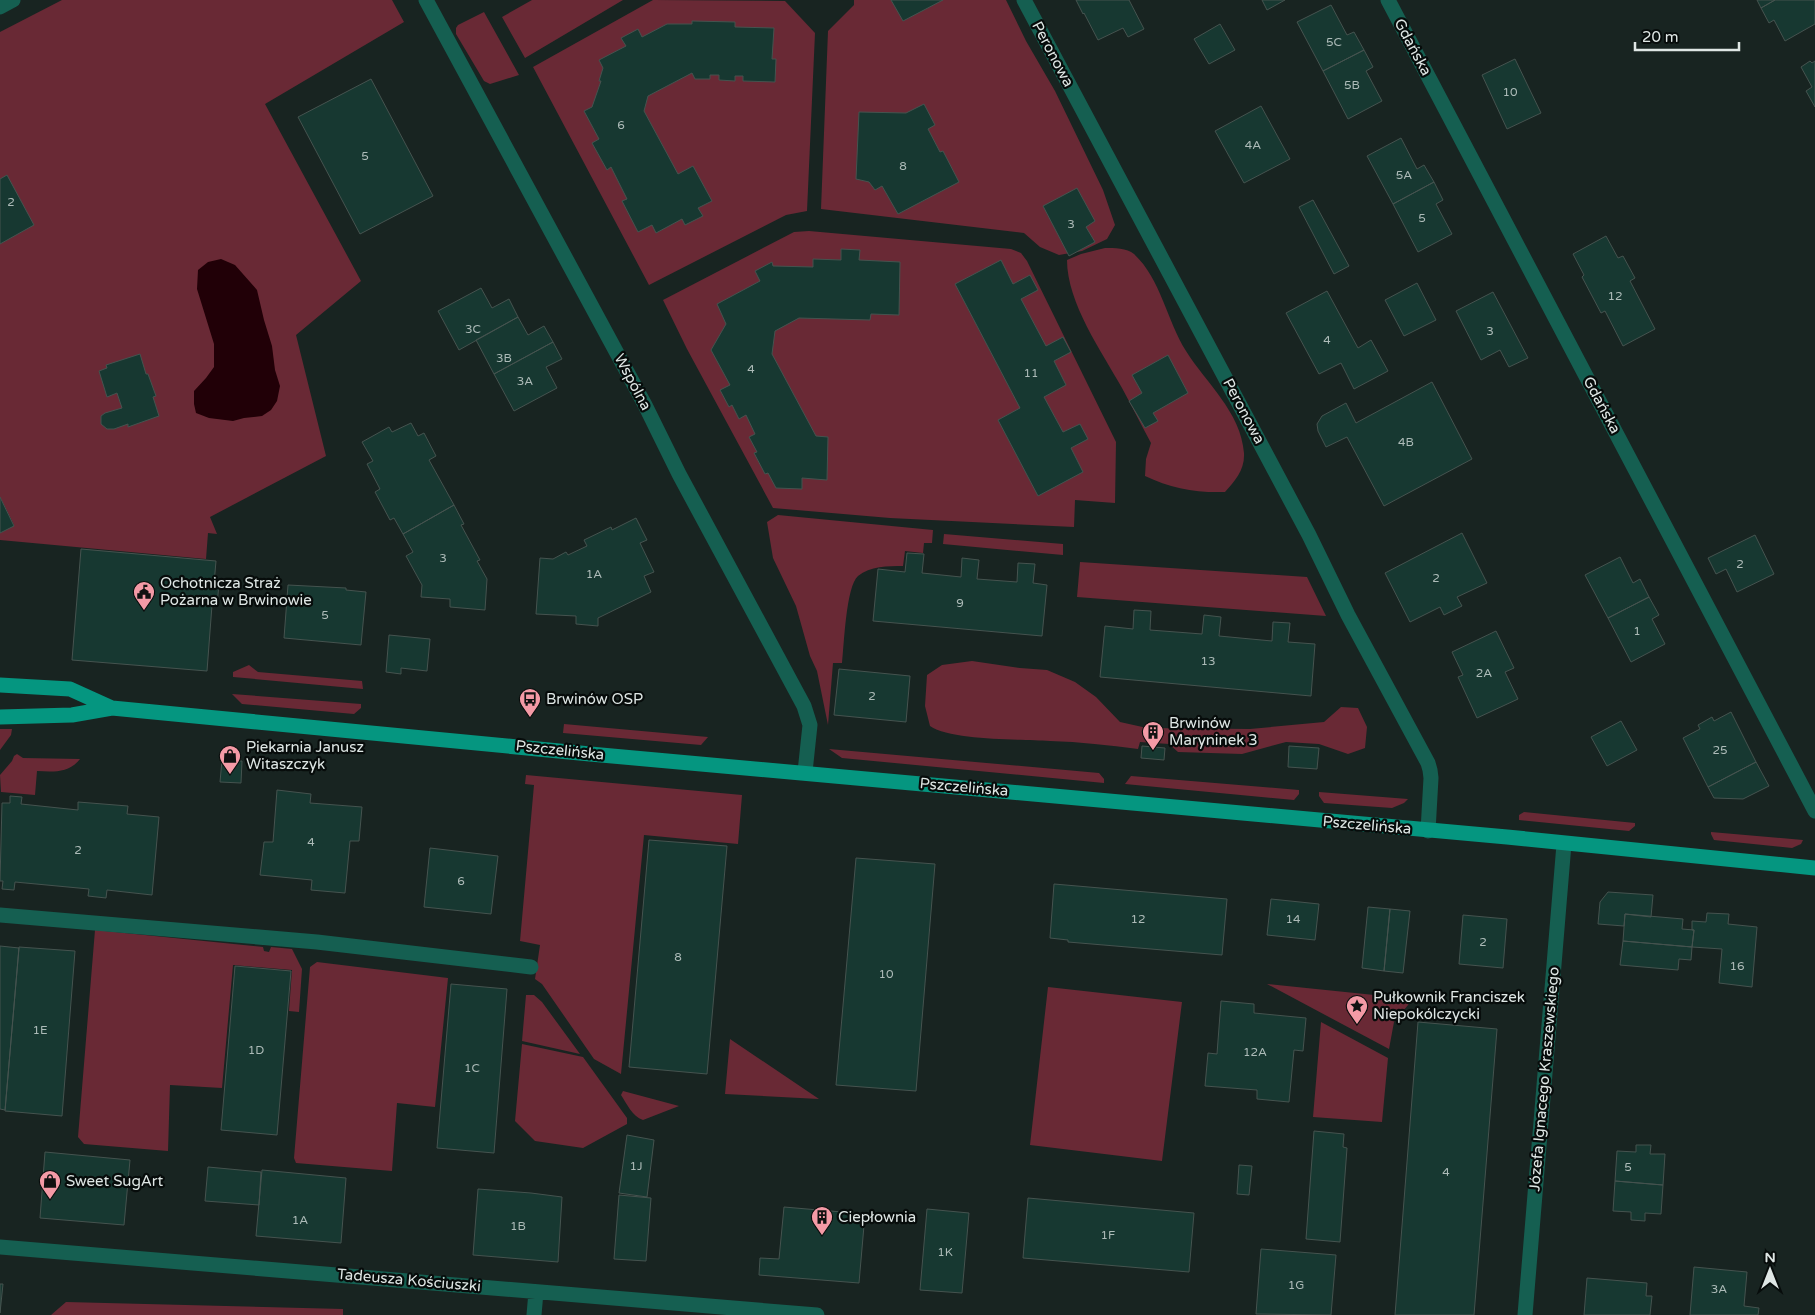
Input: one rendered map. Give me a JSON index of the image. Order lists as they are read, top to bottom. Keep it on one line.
{"streets":{"main road":["Pszczelińska"],"street":["Gdańska","Peronowa","Wspólna","Józefa Ignacego Kraszewskiego","Tadeusza Kościuszki"]},"crossings":[["Peronowa","Pszczelińska"],["Wspólna","Pszczelińska"],["Pszczelińska","Józefa Ignacego Kraszewskiego"]],"places":{"public building":["Ochotnicza Straż Pożarna w Brwinowie"],"bus stop":["Brwinów OSP"],"building":["Brwinów Maryninek 3","Ciepłownia"],"shop":["Piekarnia Janusz Witaszczyk","Sweet SugArt"],"place":["Pułkownik Franciszek Niepokólczycki"]},"house_numbers":["5C","5B","10","6","4A","5","8","5A","2","5","3","12","3C","3","4","3B","4","11","3A","4B","3","2","1A","2","9","5","1","13","2A","2","25","4","2","6","12","14","2","8","16","10","1E","1D","12A","1C","1J","5","4","1A","1B","1F","1K","1G","3A"],"scale_bar":"20 m","north":"top"}
